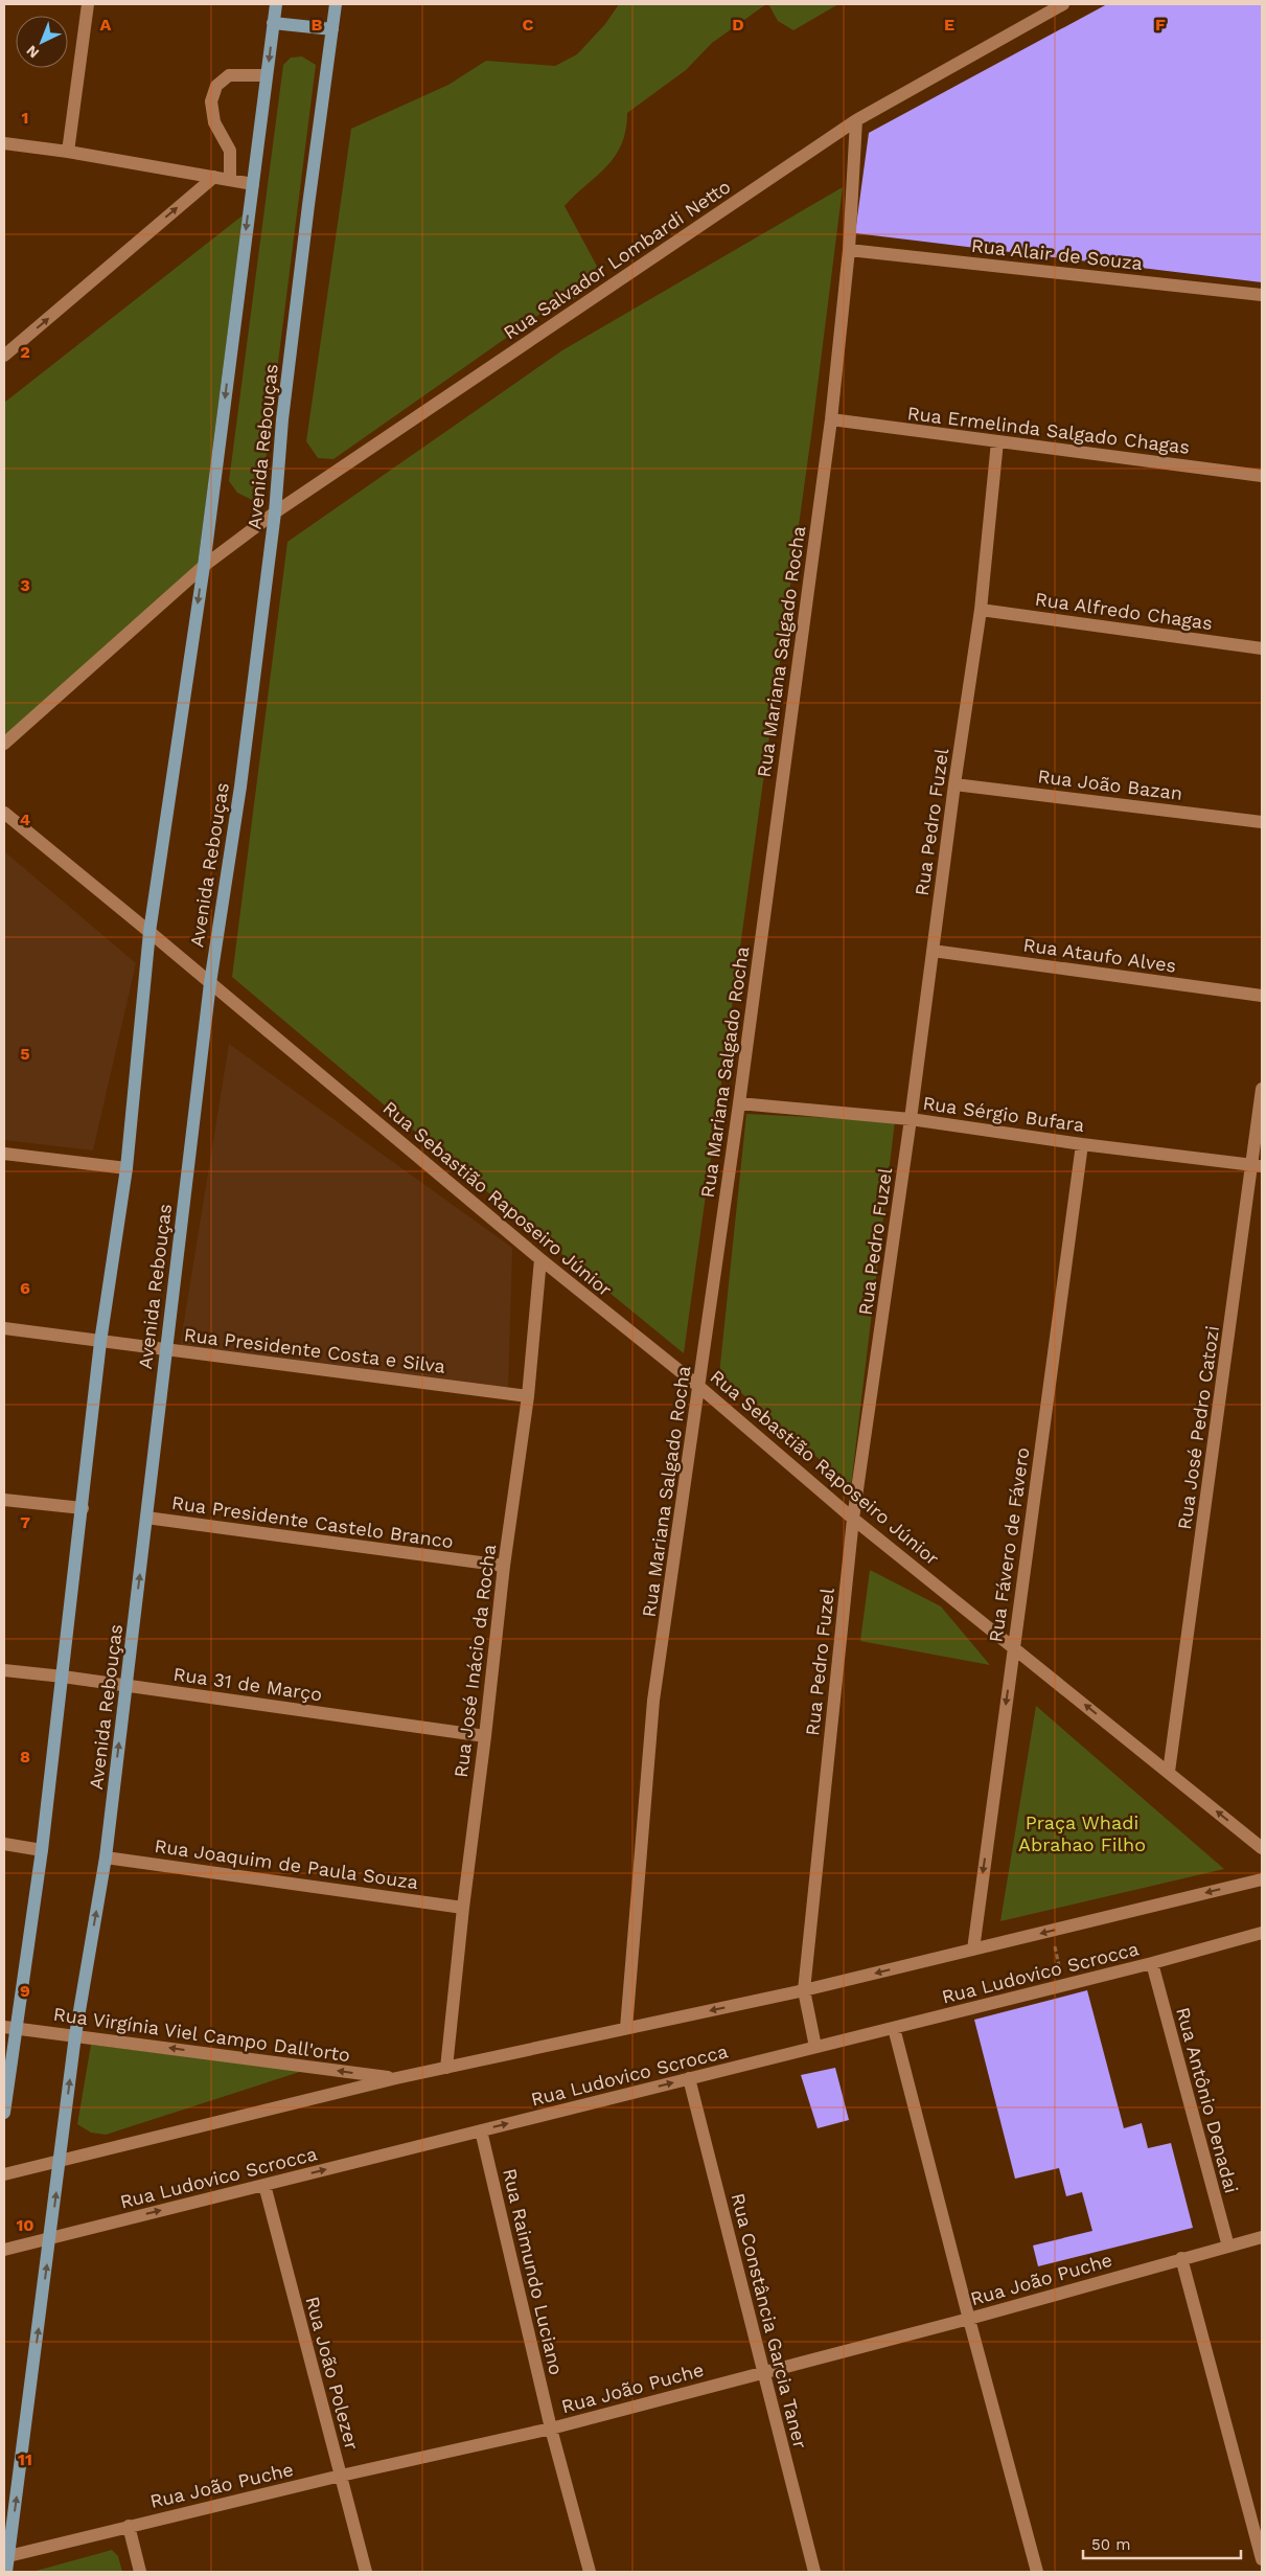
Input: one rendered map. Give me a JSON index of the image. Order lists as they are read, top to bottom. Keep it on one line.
{"streets":{"main road":["Avenida Rebouças"],"street":["Rua Alair de Souza","Rua Salvador Lombardi Netto","Rua Ermelinda Salgado Chagas","Rua Alfredo Chagas","Rua Mariana Salgado Rocha","Rua João Bazan","Rua Pedro Fuzel","Rua Ataufo Alves","Rua Sérgio Bufara","Rua Sebastião Raposeiro Júnior","Rua Presidente Costa e Silva","Rua José Pedro Catozi","Rua Presidente Castelo Branco","Rua Fávero de Fávero","Rua José Inácio da Rocha","Rua 31 de Março","Rua Joaquim de Paula Souza","Rua Ludovico Scrocca","Rua Virgínia Viel Campo Dall'orto","Rua Antônio Denadai","Rua Raimundo Luciano","Rua João Puche","Rua Constância Garcia Taner","Rua João Polezer"]},"crossings":[["Rua Alair de Souza","Rua Mariana Salgado Rocha"],["Rua Salvador Lombardi Netto","Avenida Rebouças"],["Rua Salvador Lombardi Netto","Rua Mariana Salgado Rocha"],["Rua Ermelinda Salgado Chagas","Rua Mariana Salgado Rocha"],["Rua Ermelinda Salgado Chagas","Rua Pedro Fuzel"],["Avenida Rebouças","Rua Sebastião Raposeiro Júnior"],["Avenida Rebouças","Rua Presidente Costa e Silva"],["Avenida Rebouças","Rua Presidente Castelo Branco"],["Avenida Rebouças","Rua 31 de Março"],["Avenida Rebouças","Rua Joaquim de Paula Souza"],["Avenida Rebouças","Rua Ludovico Scrocca"],["Avenida Rebouças","Rua Virgínia Viel Campo Dall'orto"],["Avenida Rebouças","Rua João Puche"],["Rua Alfredo Chagas","Rua Pedro Fuzel"],["Rua Mariana Salgado Rocha","Rua Sérgio Bufara"],["Rua Mariana Salgado Rocha","Rua Sebastião Raposeiro Júnior"],["Rua Mariana Salgado Rocha","Rua Ludovico Scrocca"],["Rua João Bazan","Rua Pedro Fuzel"],["Rua Pedro Fuzel","Rua Ataufo Alves"],["Rua Pedro Fuzel","Rua Sérgio Bufara"],["Rua Pedro Fuzel","Rua Sebastião Raposeiro Júnior"],["Rua Pedro Fuzel","Rua Ludovico Scrocca"],["Rua Sérgio Bufara","Rua José Pedro Catozi"],["Rua Sérgio Bufara","Rua Fávero de Fávero"],["Rua Sebastião Raposeiro Júnior","Rua José Pedro Catozi"],["Rua Sebastião Raposeiro Júnior","Rua Fávero de Fávero"],["Rua Sebastião Raposeiro Júnior","Rua José Inácio da Rocha"],["Rua Presidente Costa e Silva","Rua José Inácio da Rocha"],["Rua Presidente Castelo Branco","Rua José Inácio da Rocha"],["Rua Fávero de Fávero","Rua Ludovico Scrocca"],["Rua José Inácio da Rocha","Rua 31 de Março"],["Rua José Inácio da Rocha","Rua Joaquim de Paula Souza"],["Rua José Inácio da Rocha","Rua Ludovico Scrocca"],["Rua Ludovico Scrocca","Rua Virgínia Viel Campo Dall'orto"],["Rua Ludovico Scrocca","Rua Antônio Denadai"],["Rua Ludovico Scrocca","Rua Raimundo Luciano"],["Rua Ludovico Scrocca","Rua Constância Garcia Taner"],["Rua Ludovico Scrocca","Rua João Polezer"],["Rua Antônio Denadai","Rua João Puche"],["Rua Raimundo Luciano","Rua João Puche"],["Rua João Puche","Rua Constância Garcia Taner"],["Rua João Puche","Rua João Polezer"]],"one_way":["Rua Fávero de Fávero","Rua Virgínia Viel Campo Dall'orto"],"parks":["Praça Whadi Abrahao Filho"],"scale_bar":"50 m","north":"bottom left","grid":{"columns":["A","B","C","D","E","F"],"rows":["1","2","3","4","5","6","7","8","9","10","11"]}}
